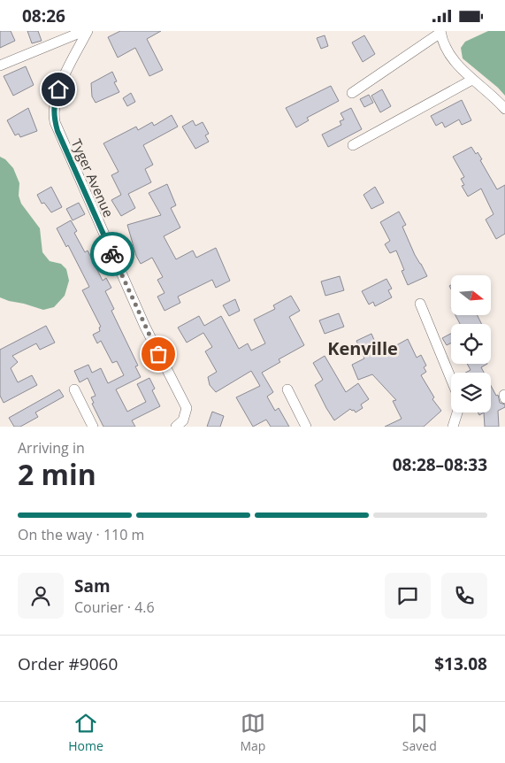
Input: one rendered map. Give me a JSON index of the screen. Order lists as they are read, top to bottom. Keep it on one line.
{"streets":{"street":["Tyger Avenue"]},"districts":["Kenville"],"north":"right","page":{"status":"08:26","heading":["2 min","Arriving in","08:28–08:33"],"panel":["Sam","Courier · 4.6","Order #9060","$13.08"],"bar":"On the way · 110 m","tabs":["Home","Map","Saved"]}}
